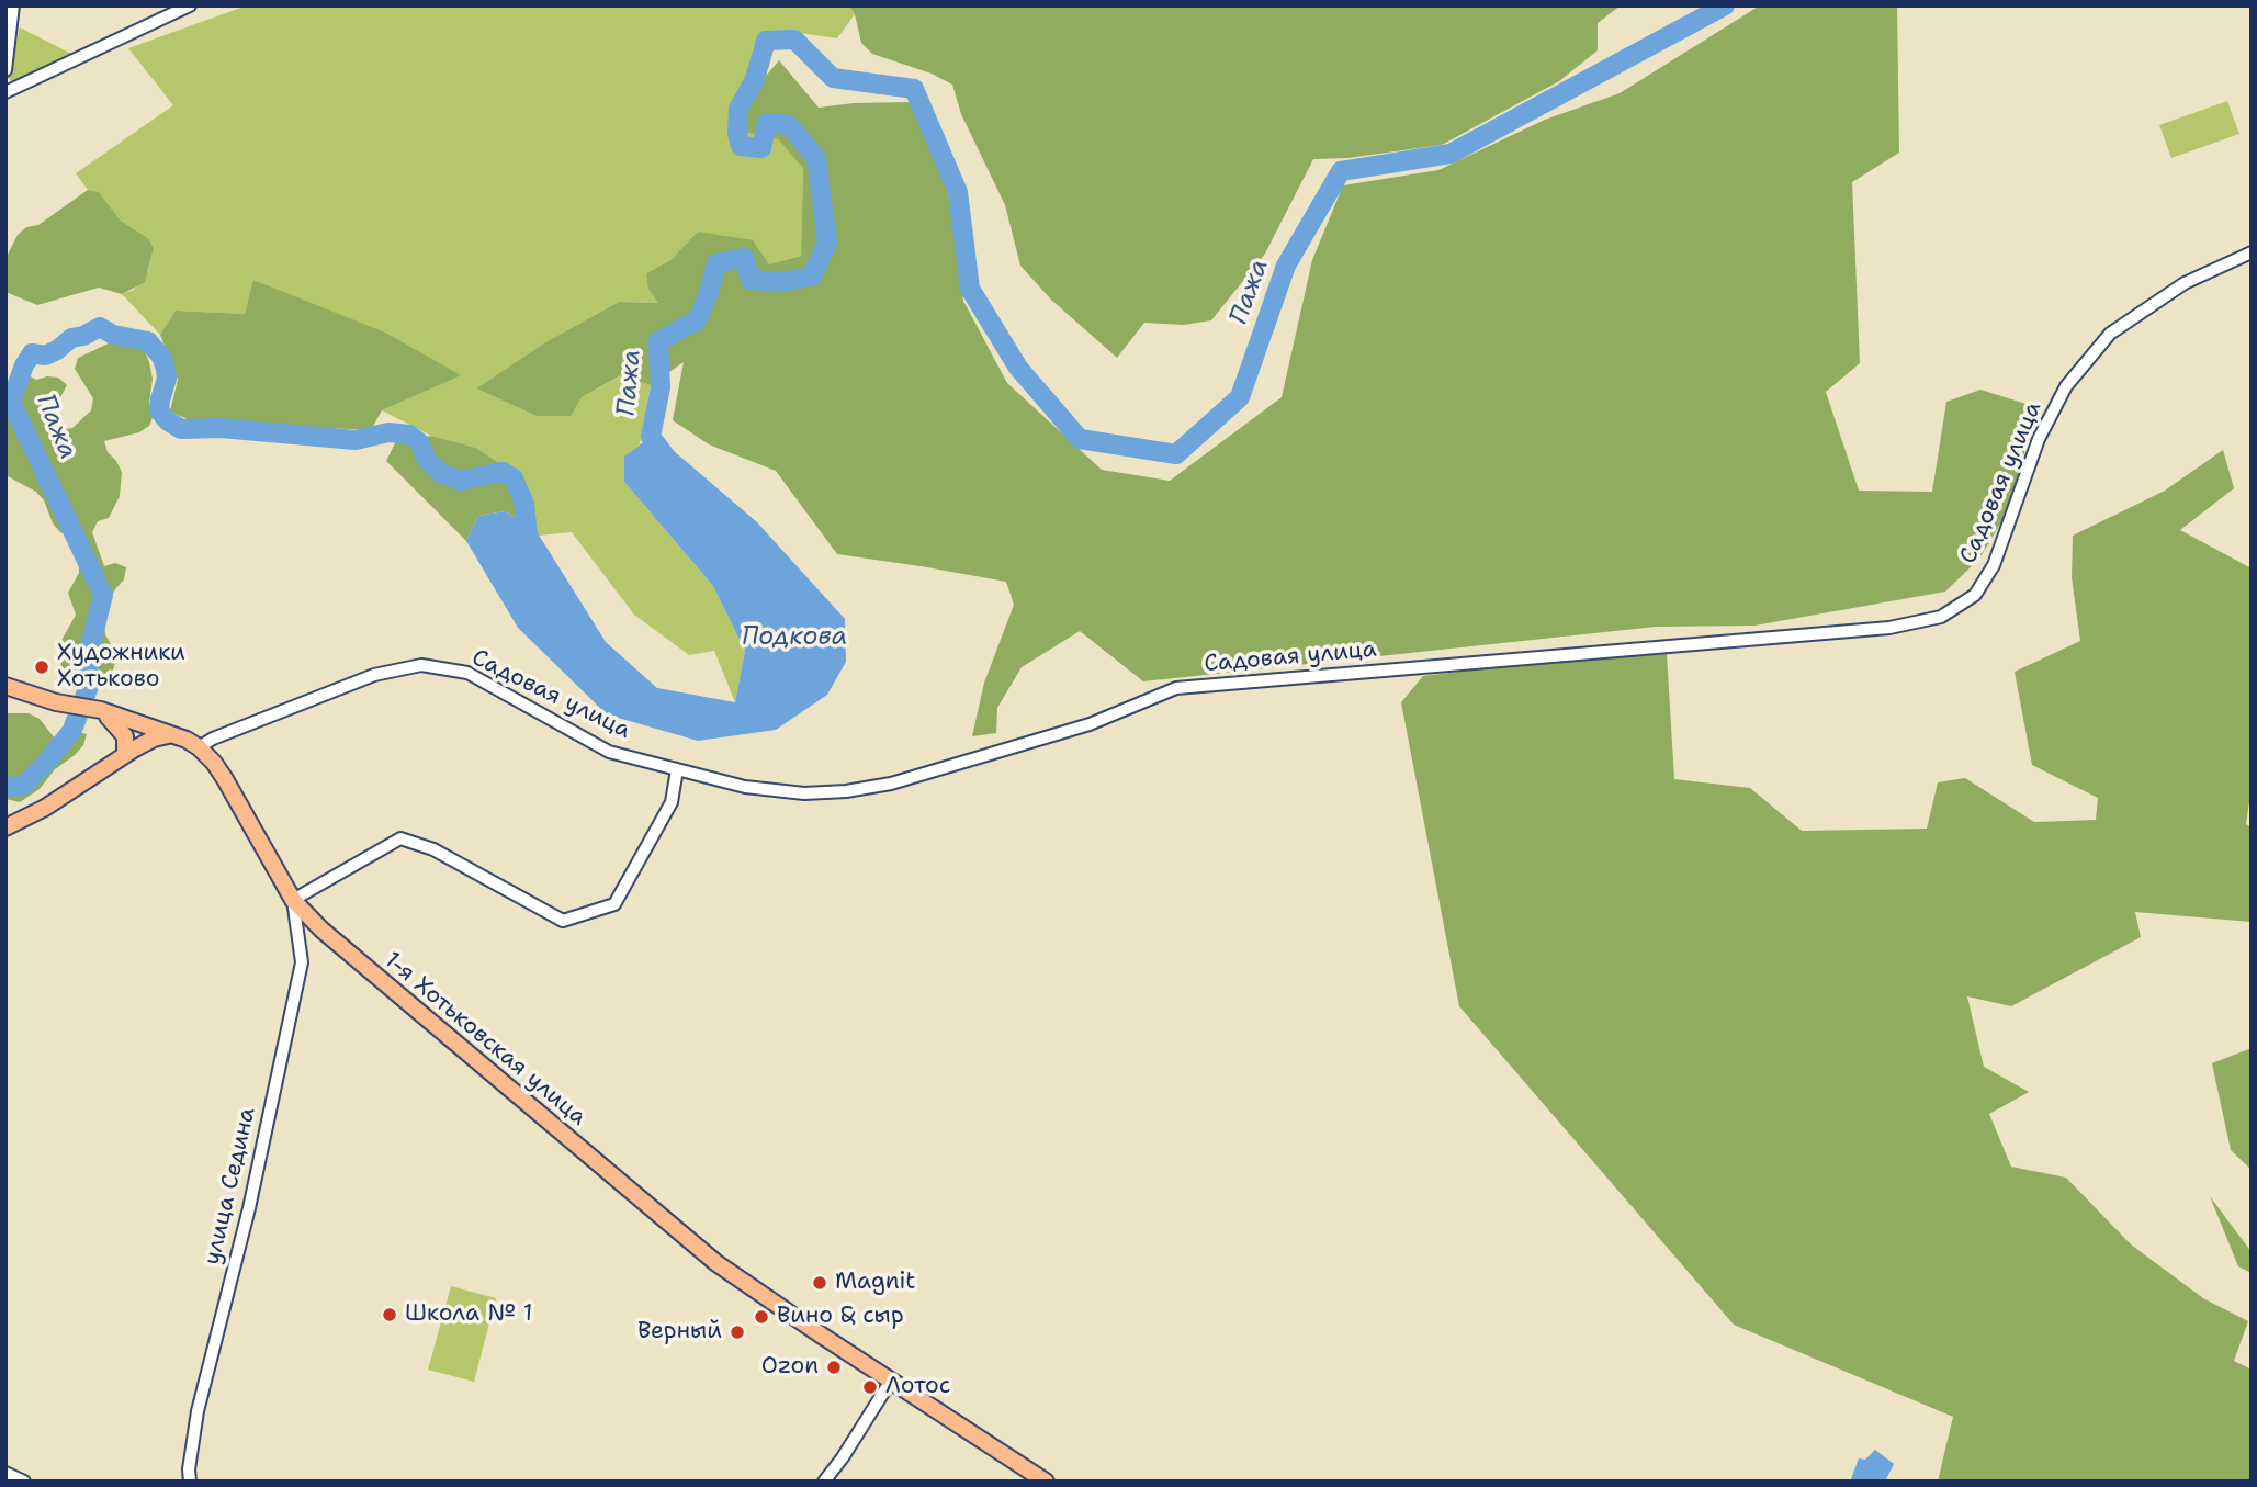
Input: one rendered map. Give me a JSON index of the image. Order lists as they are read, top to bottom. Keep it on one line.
{"streets":{"main road":["1-я Хотьковская улица"],"street":["Садовая улица","улица Седина"]},"crossings":[["Садовая улица","1-я Хотьковская улица"],["1-я Хотьковская улица","улица Седина"]],"water":["Пажа","Подкова"],"places":["Художники Хотьково","Magnit","Школа № 1","Вино & сыр","Верный","Ozon","Лотос"]}
